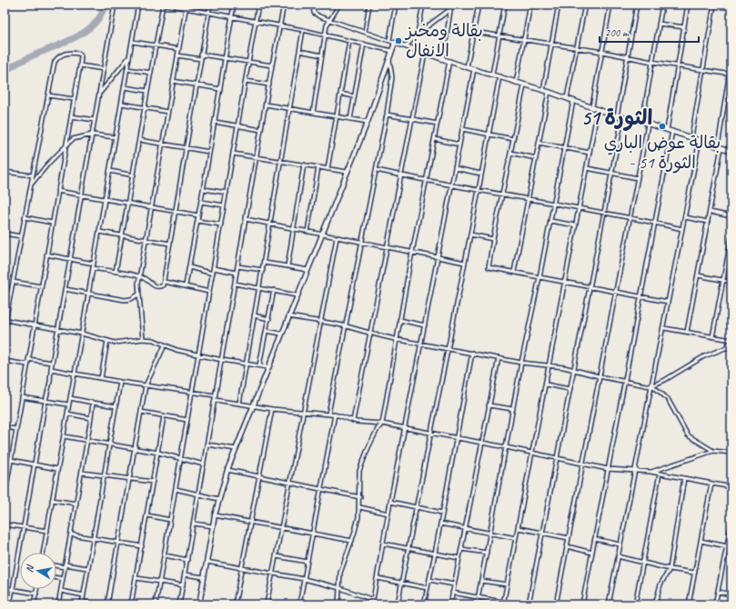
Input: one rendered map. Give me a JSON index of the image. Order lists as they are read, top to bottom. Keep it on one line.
{"districts":["الثورة 51"],"places":["بقالة ومخبز الانفال","بقالة عوض الباري - الثورة 51"],"scale_bar":"200 m","north":"left"}
